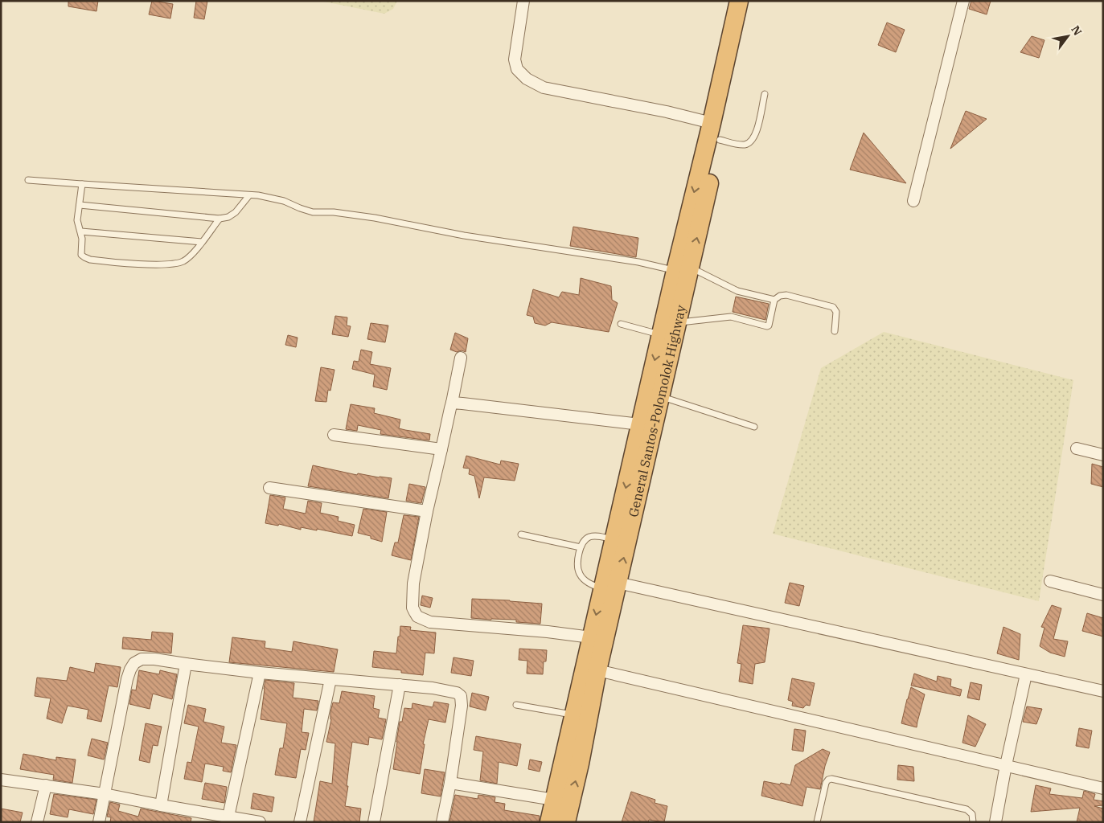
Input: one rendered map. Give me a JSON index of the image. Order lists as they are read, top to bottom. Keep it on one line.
{"streets":{"highway":["General Santos-Polomolok Highway"]},"north":"top right"}
